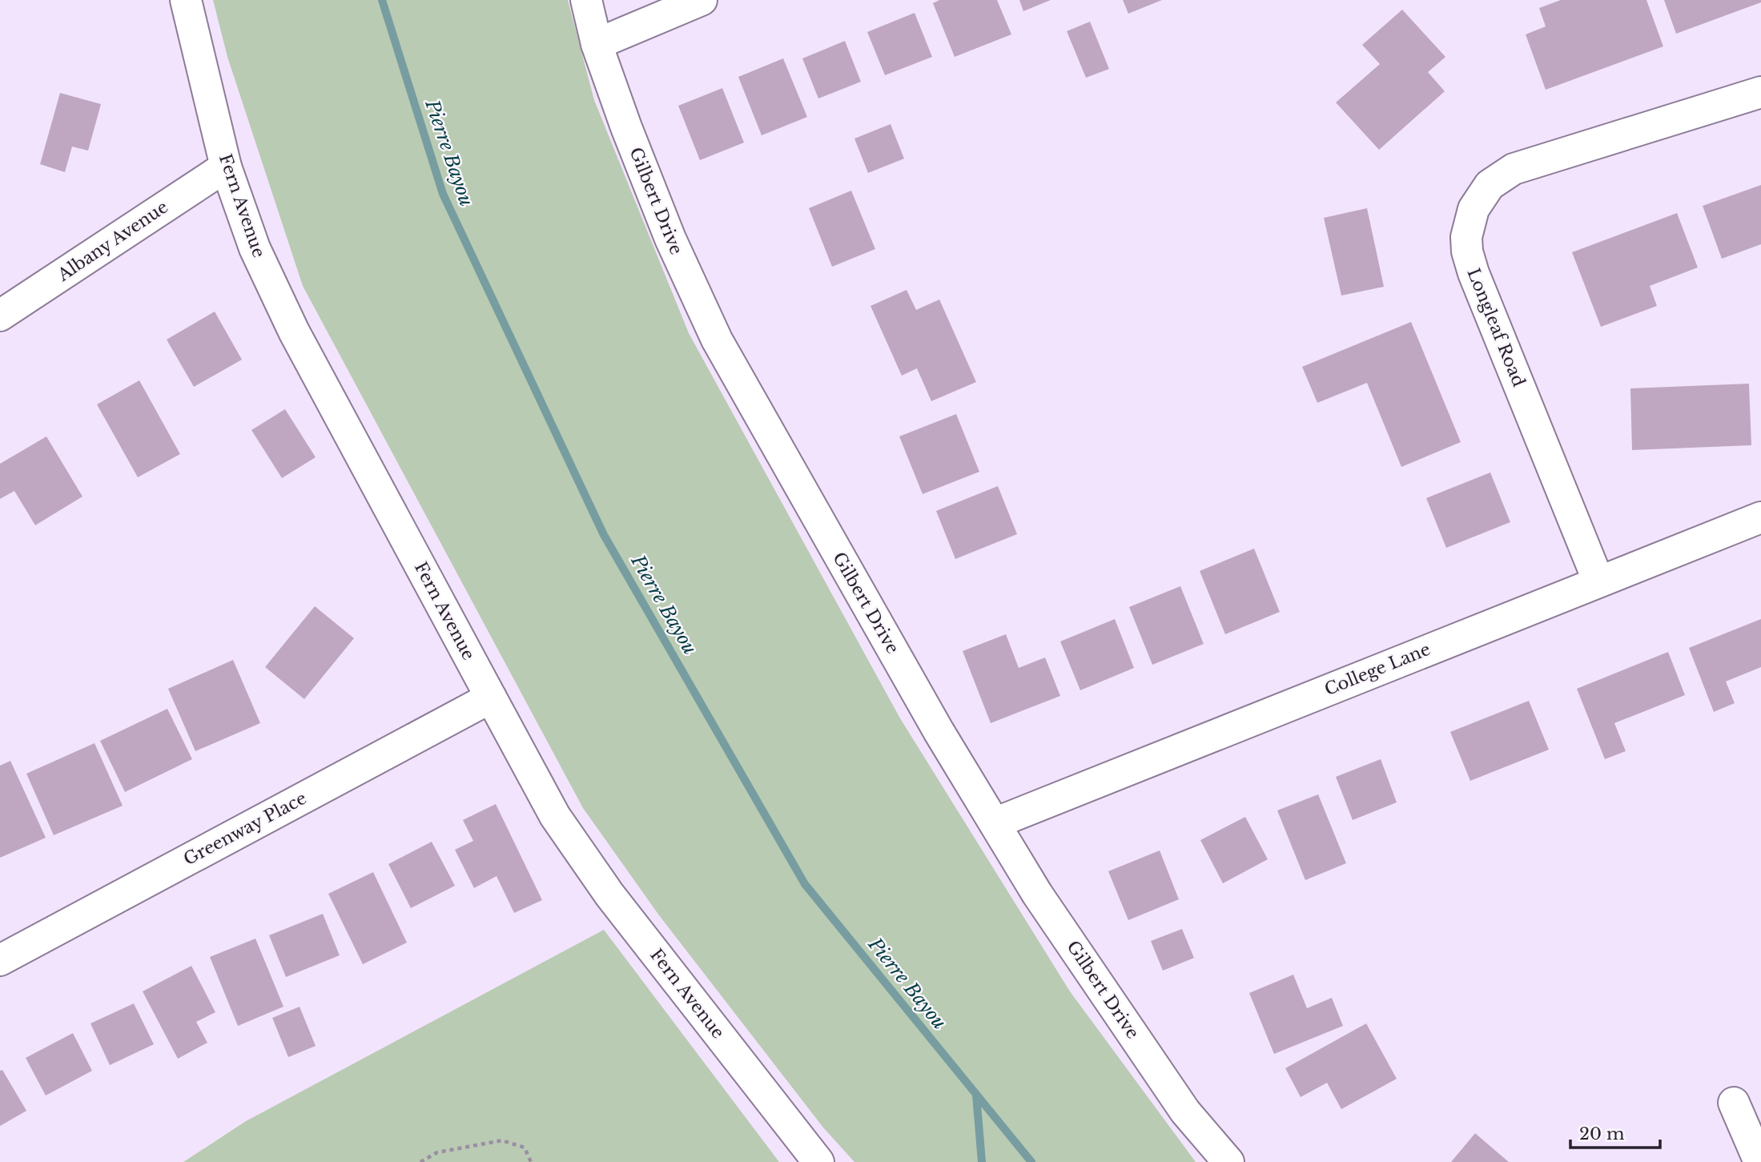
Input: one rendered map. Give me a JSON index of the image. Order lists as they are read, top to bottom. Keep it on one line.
{"streets":{"street":["Gilbert Drive","Fern Avenue","Albany Avenue","Longleaf Road","College Lane","Greenway Place"]},"crossings":[["Gilbert Drive","College Lane"],["Fern Avenue","Albany Avenue"],["Fern Avenue","Greenway Place"],["Longleaf Road","College Lane"]],"water":["Pierre Bayou"],"scale_bar":"20 m"}
